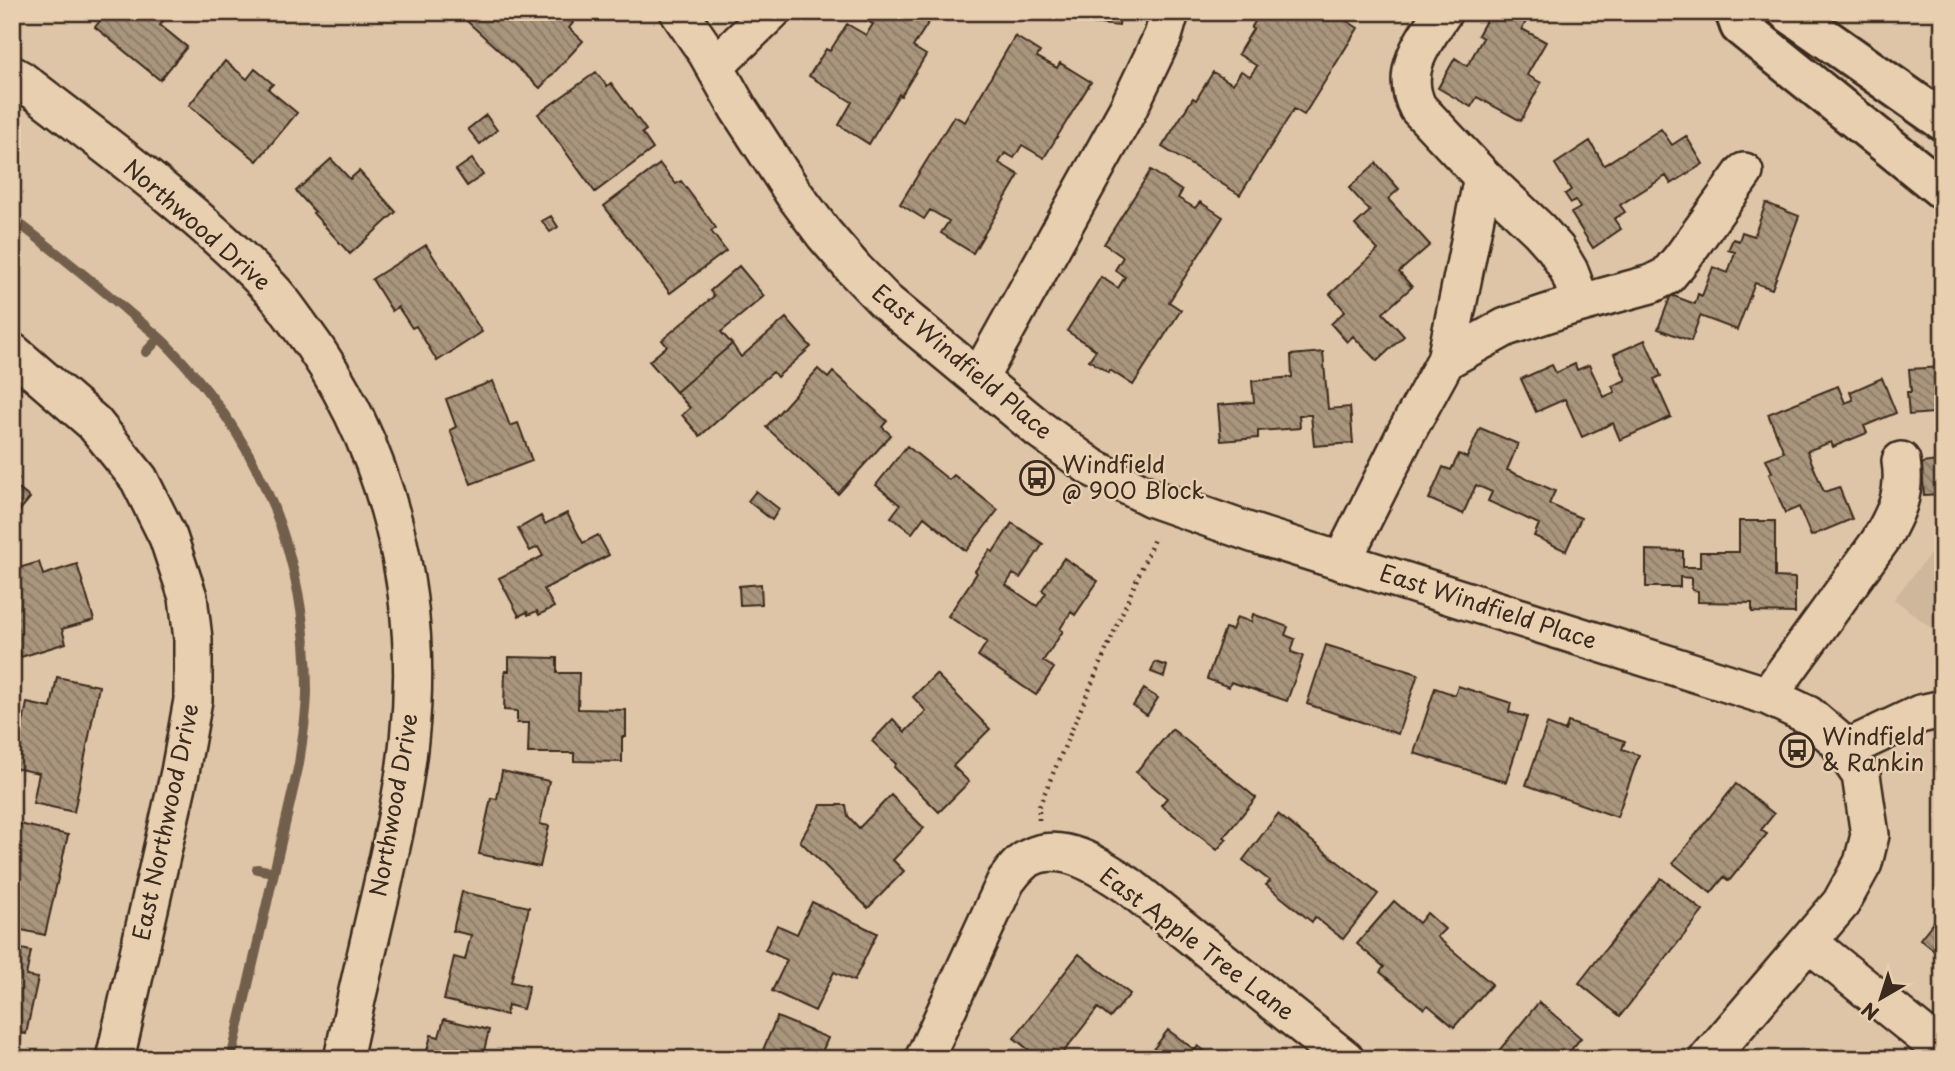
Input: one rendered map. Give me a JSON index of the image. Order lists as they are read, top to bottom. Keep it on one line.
{"streets":{"street":["Northwood Drive","East Windfield Place","East Northwood Drive","East Apple Tree Lane"]},"places":{"bus stop":["Windfield @ 900 Block","Windfield & Rankin"]},"north":"bottom left"}
